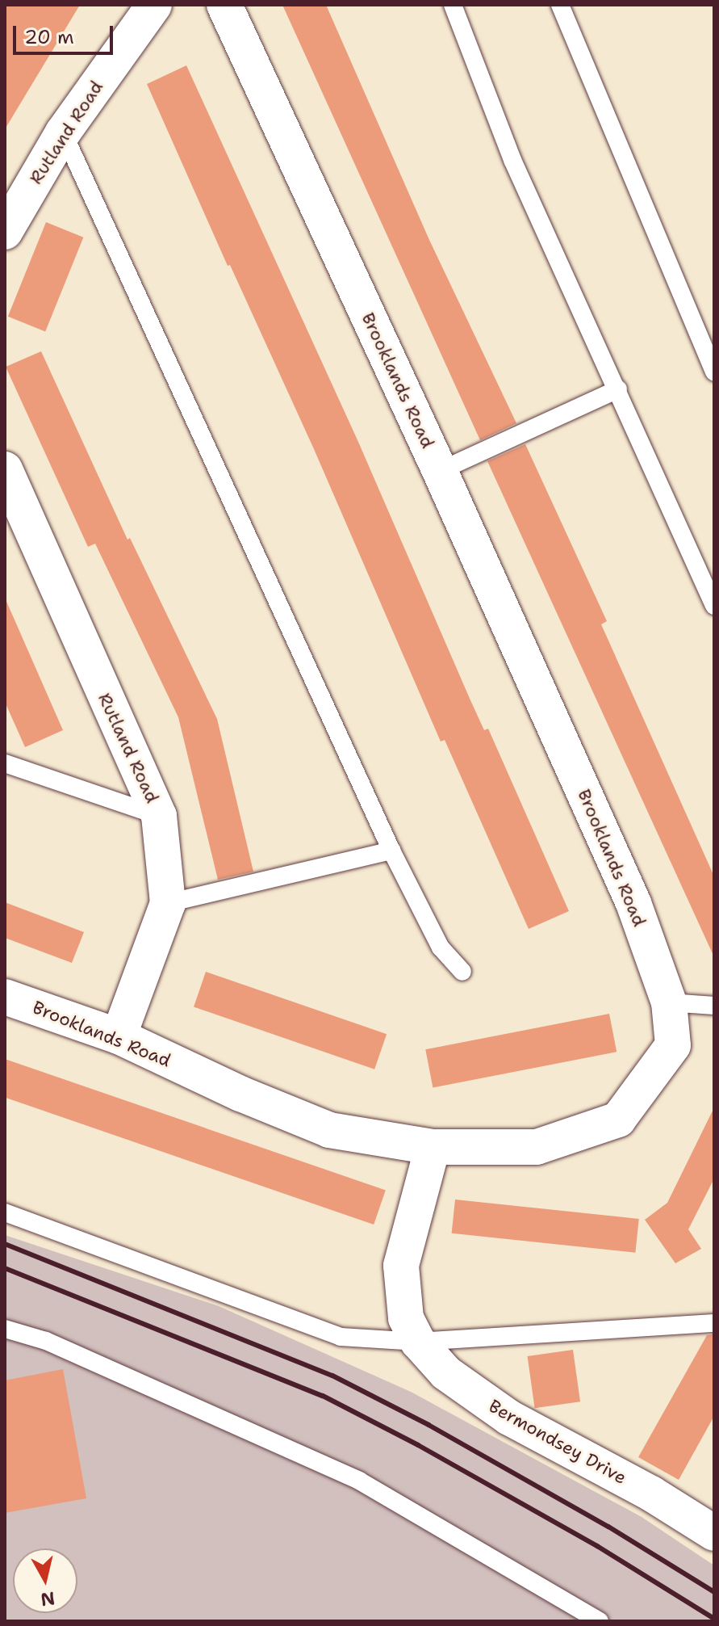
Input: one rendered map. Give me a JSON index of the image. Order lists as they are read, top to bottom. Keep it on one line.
{"streets":{"street":["Rutland Road","Brooklands Road","Bermondsey Drive"]},"crossings":[["Rutland Road","Brooklands Road"],["Brooklands Road","Bermondsey Drive"]],"scale_bar":"20 m","north":"bottom"}
